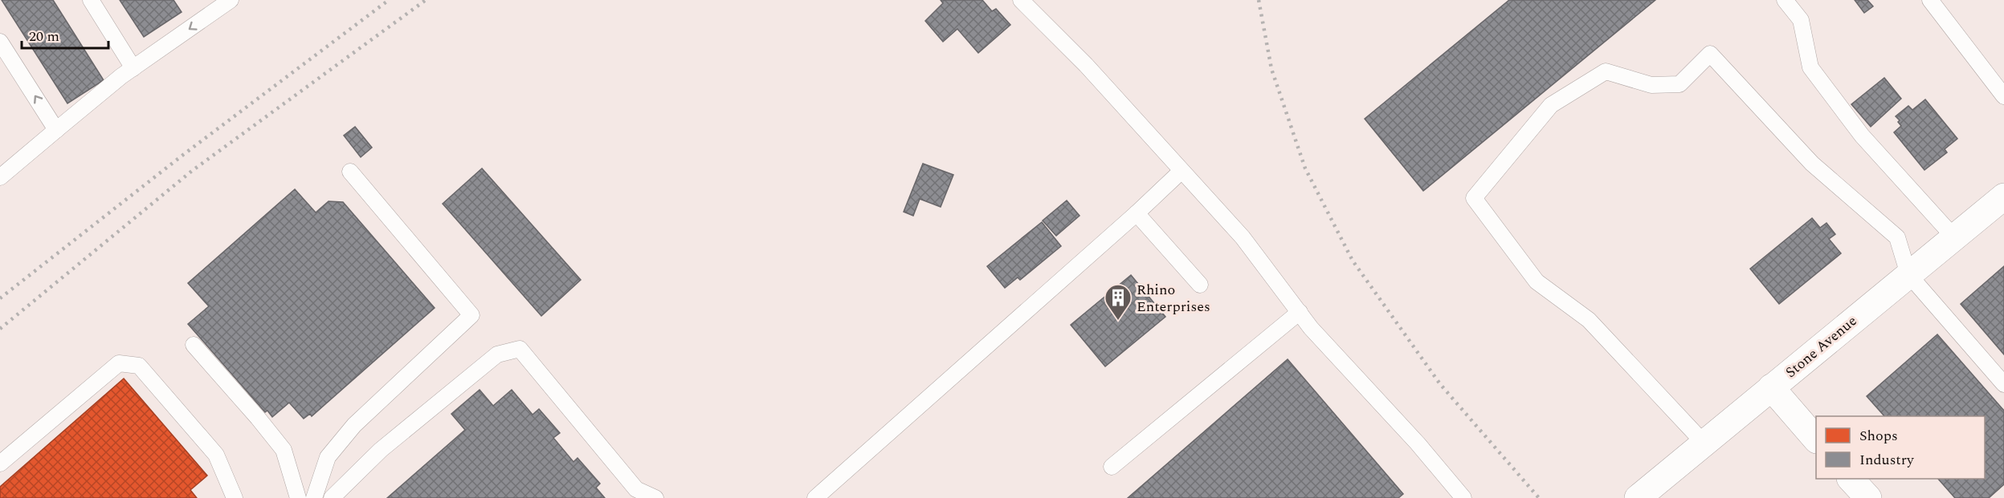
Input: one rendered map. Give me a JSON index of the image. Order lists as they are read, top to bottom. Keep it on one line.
{"streets":{"street":["Stone Avenue"]},"places":{"building":["Rhino Enterprises"]},"legend":["Shops","Industry"],"scale_bar":"20 m"}
